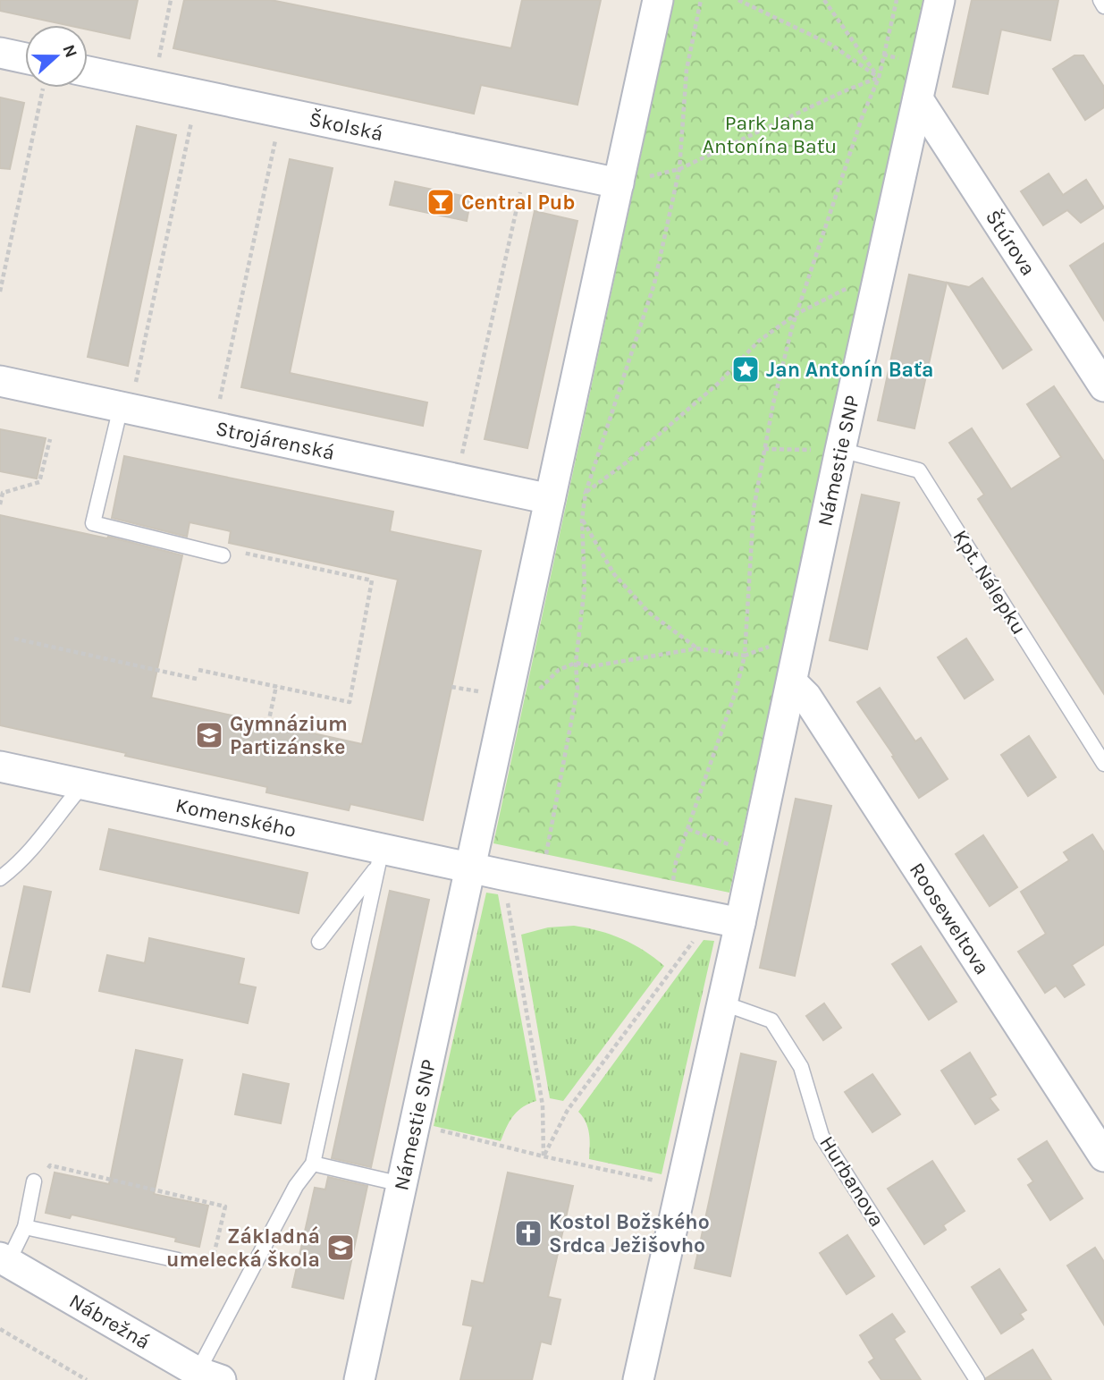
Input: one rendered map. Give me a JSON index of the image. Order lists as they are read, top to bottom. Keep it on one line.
{"streets":{"street":["Školská","Štúrova","Strojárenská","Námestie SNP","Komenského","Rooseweltova","Nábrežná"],"lane":["Kpt. Nálepku","Hurbanova"]},"crossings":[["Školská","Námestie SNP"],["Štúrova","Námestie SNP"],["Strojárenská","Námestie SNP"],["Námestie SNP","Kpt. Nálepku"],["Námestie SNP","Komenského"],["Námestie SNP","Rooseweltova"],["Námestie SNP","Hurbanova"]],"parks":["Park Jana Antonína Baťu"],"places":{"bar":["Central Pub"],"place":["Jan Antonín Baťa"],"school or university":["Gymnázium Partizánske","Základná umelecká škola"],"church":["Kostol Božského Srdca Ježišovho"]},"north":"right"}
